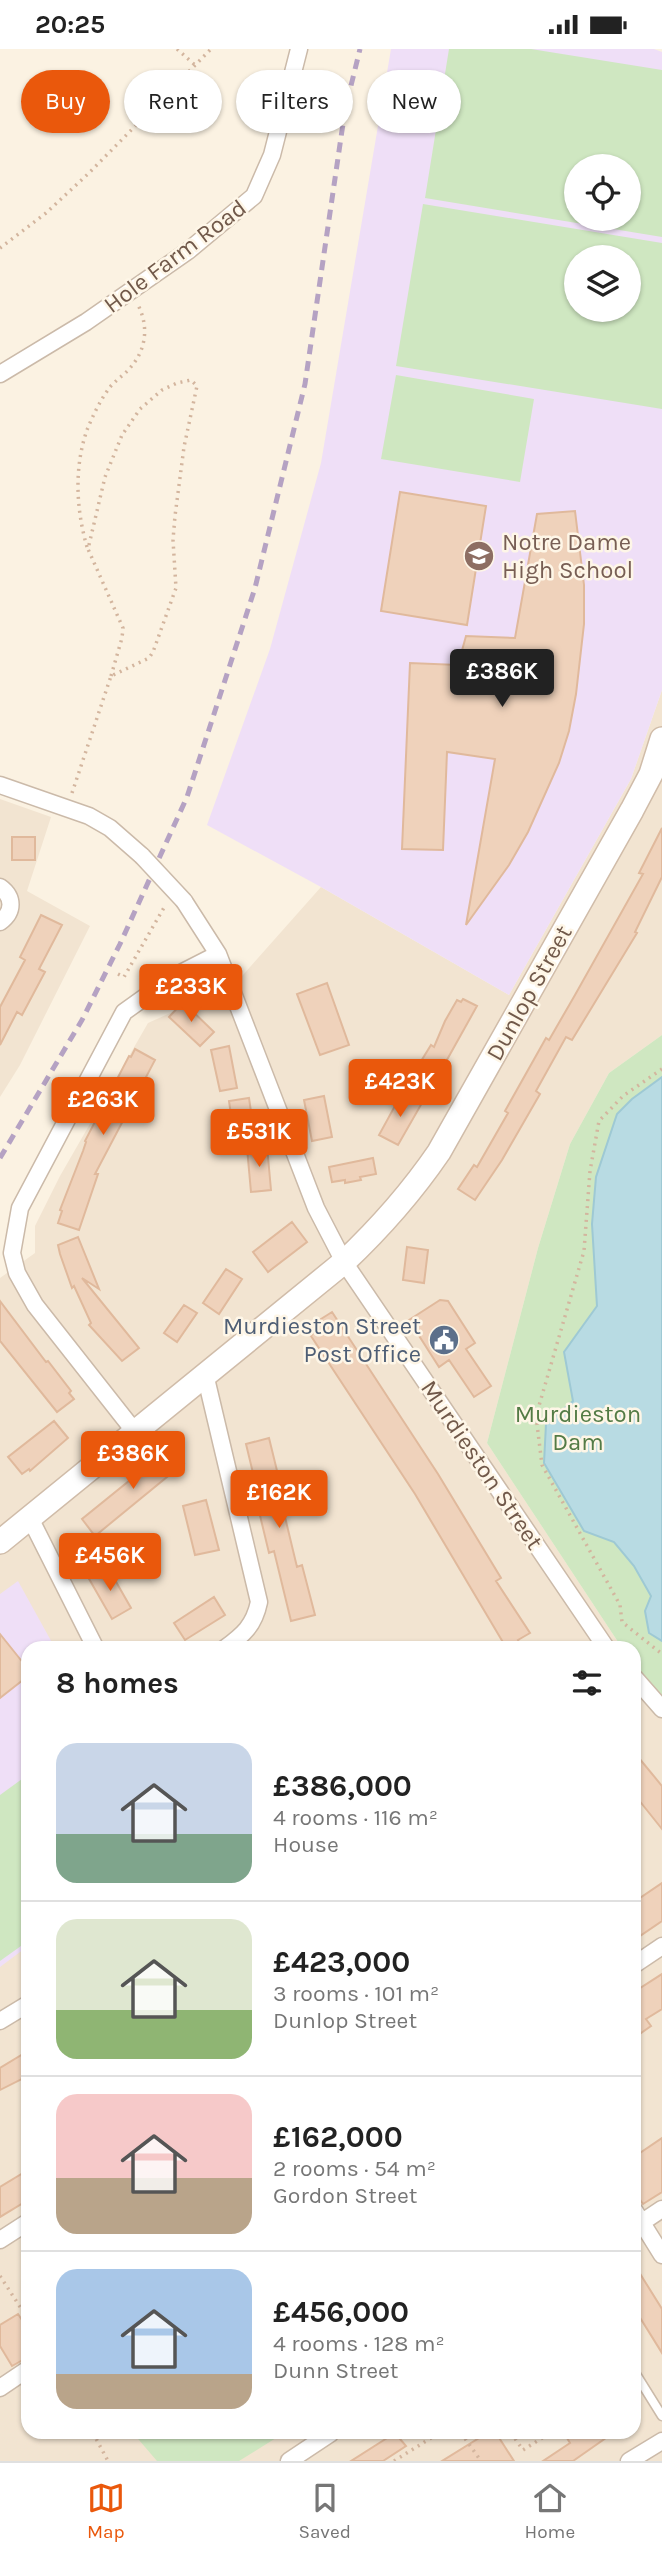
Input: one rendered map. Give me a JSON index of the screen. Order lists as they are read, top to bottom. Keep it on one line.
{"streets":{"main road":["Dunlop Street"],"street":["Hole Farm Road","Murdieston Street"]},"crossings":[["Dunlop Street","Murdieston Street"]],"parks":["Murdieston Dam"],"places":{"school or university":["Notre Dame High School"],"public building":["Murdieston Street Post Office"]},"page":{"status":"20:25","chip":["Buy","Rent","Filters","New"],"price":["£386K","£233K","£423K","£263K","£531K","£386K","£162K","£456K"],"heading":"8 homes","list":[{"name":"£386,000","note":"4 rooms · 116 m² · House"},{"name":"£423,000","note":"3 rooms · 101 m² · Dunlop Street"},{"name":"£162,000","note":"2 rooms · 54 m² · Gordon Street"},{"name":"£456,000","note":"4 rooms · 128 m² · Dunn Street"}],"tabs":["Map","Saved","Home"]}}
